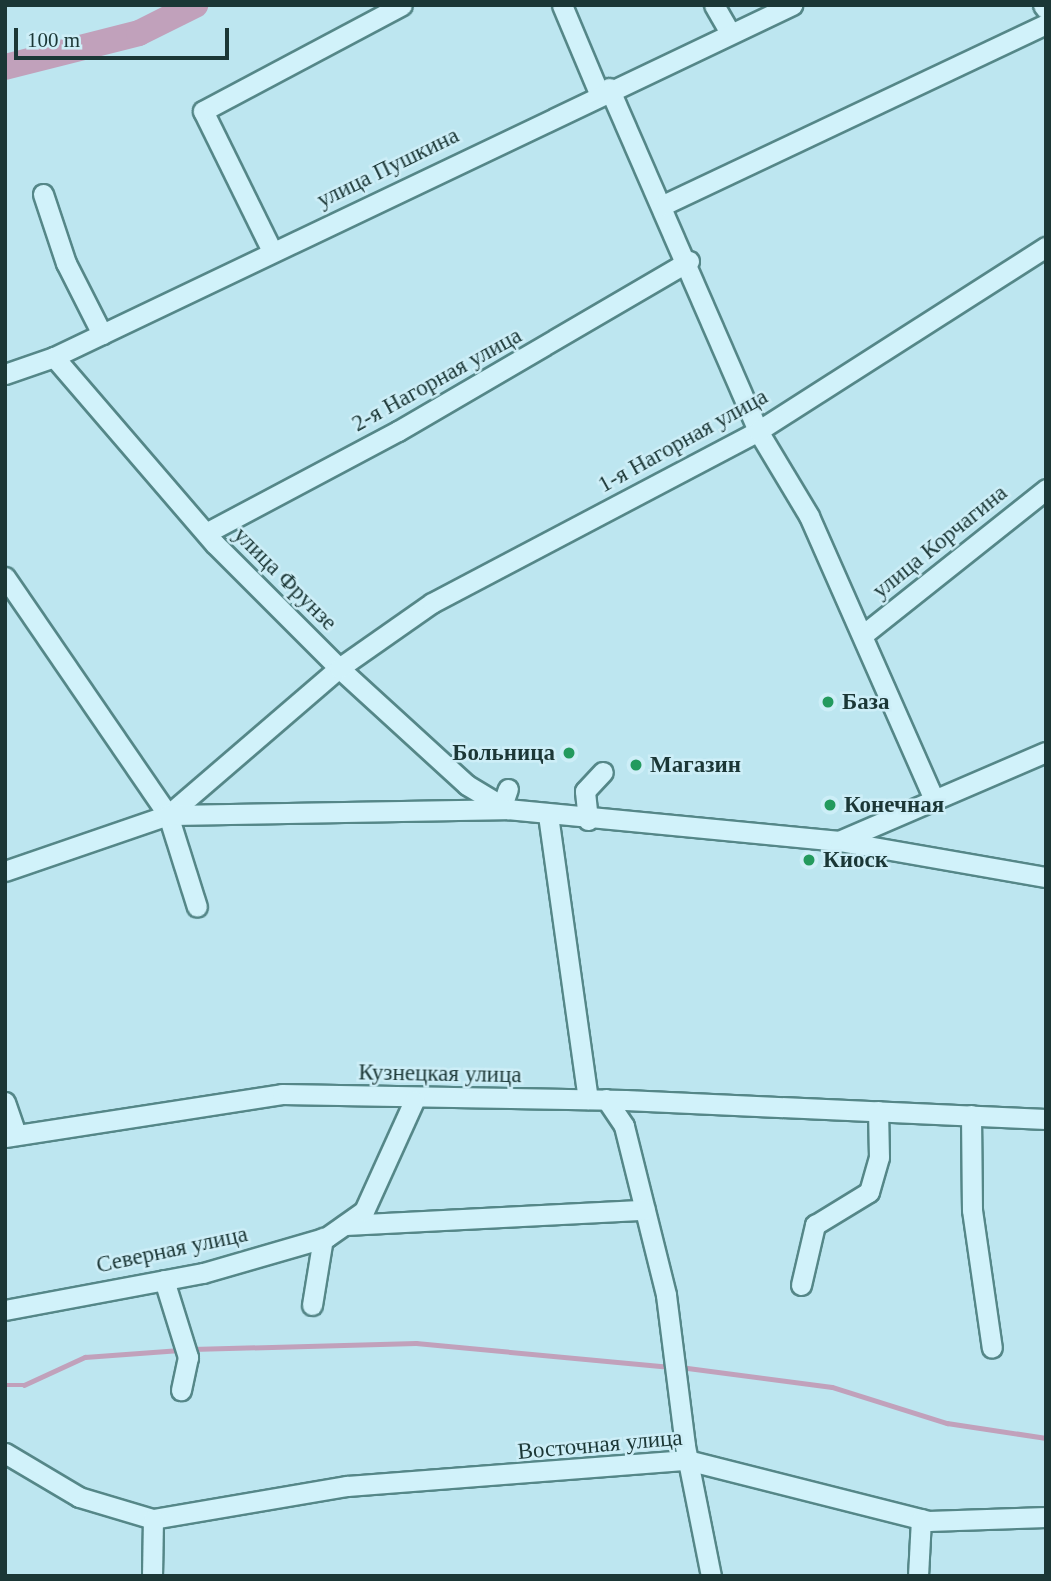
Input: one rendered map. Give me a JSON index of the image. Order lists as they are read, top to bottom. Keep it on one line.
{"streets":{"street":["улица Пушкина","2-я Нагорная улица","1-я Нагорная улица","улица Корчагина","улица Фрунзе","Кузнецкая улица","Северная улица","Восточная улица"]},"crossings":[["улица Пушкина","улица Фрунзе"],["2-я Нагорная улица","улица Фрунзе"],["1-я Нагорная улица","улица Фрунзе"],["Кузнецкая улица","Северная улица"]],"places":["База","Больница","Магазин","Конечная","Киоск"],"scale_bar":"100 m"}
